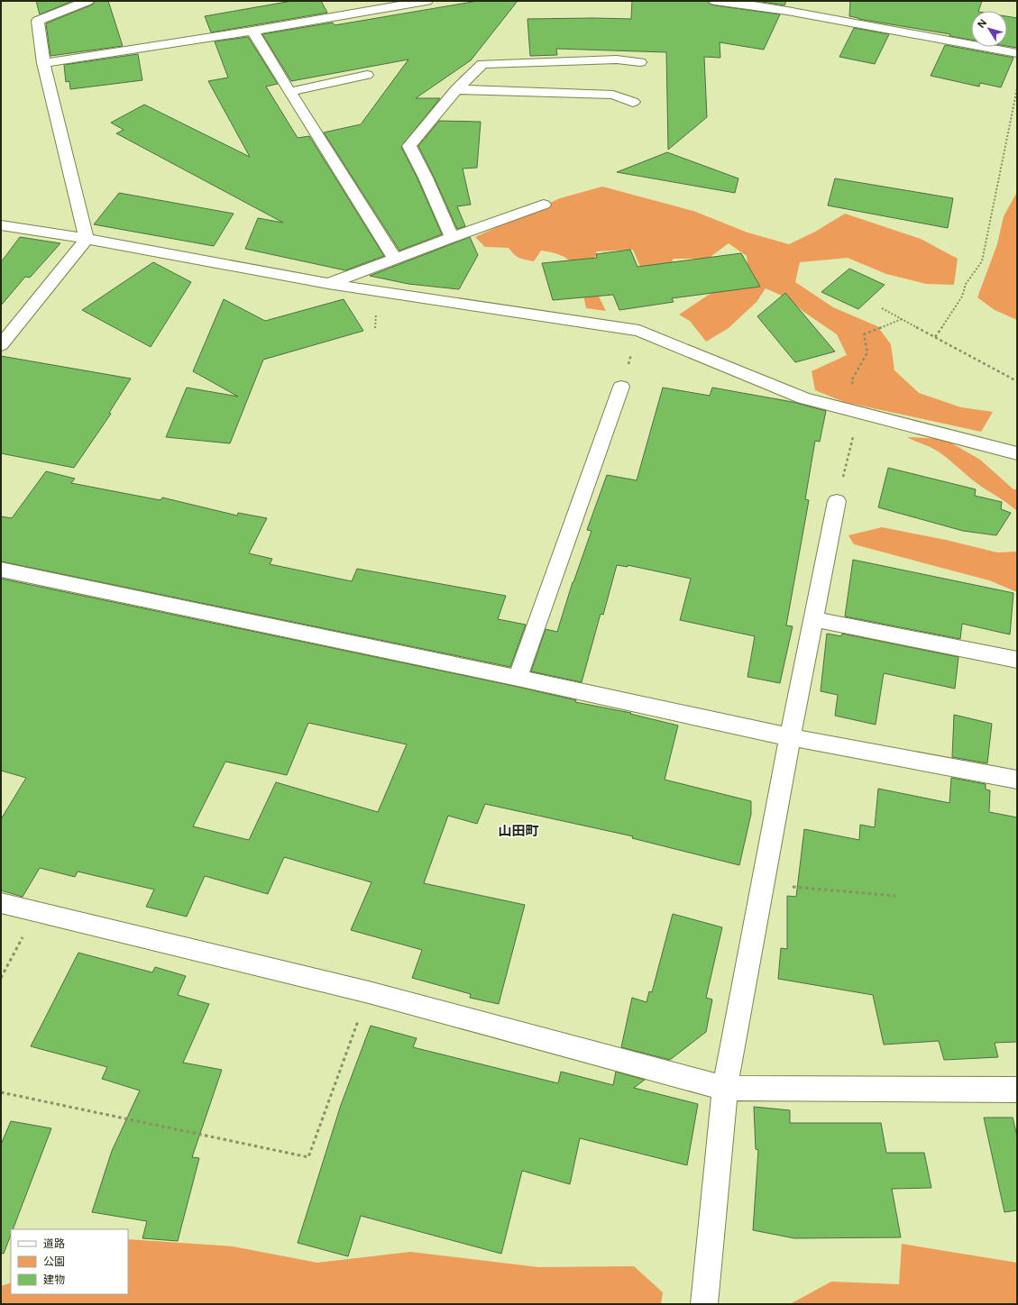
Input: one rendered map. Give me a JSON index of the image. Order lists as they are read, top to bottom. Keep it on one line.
{"districts":["山田町"],"legend":["道路","公園","建物"],"north":"top left"}
